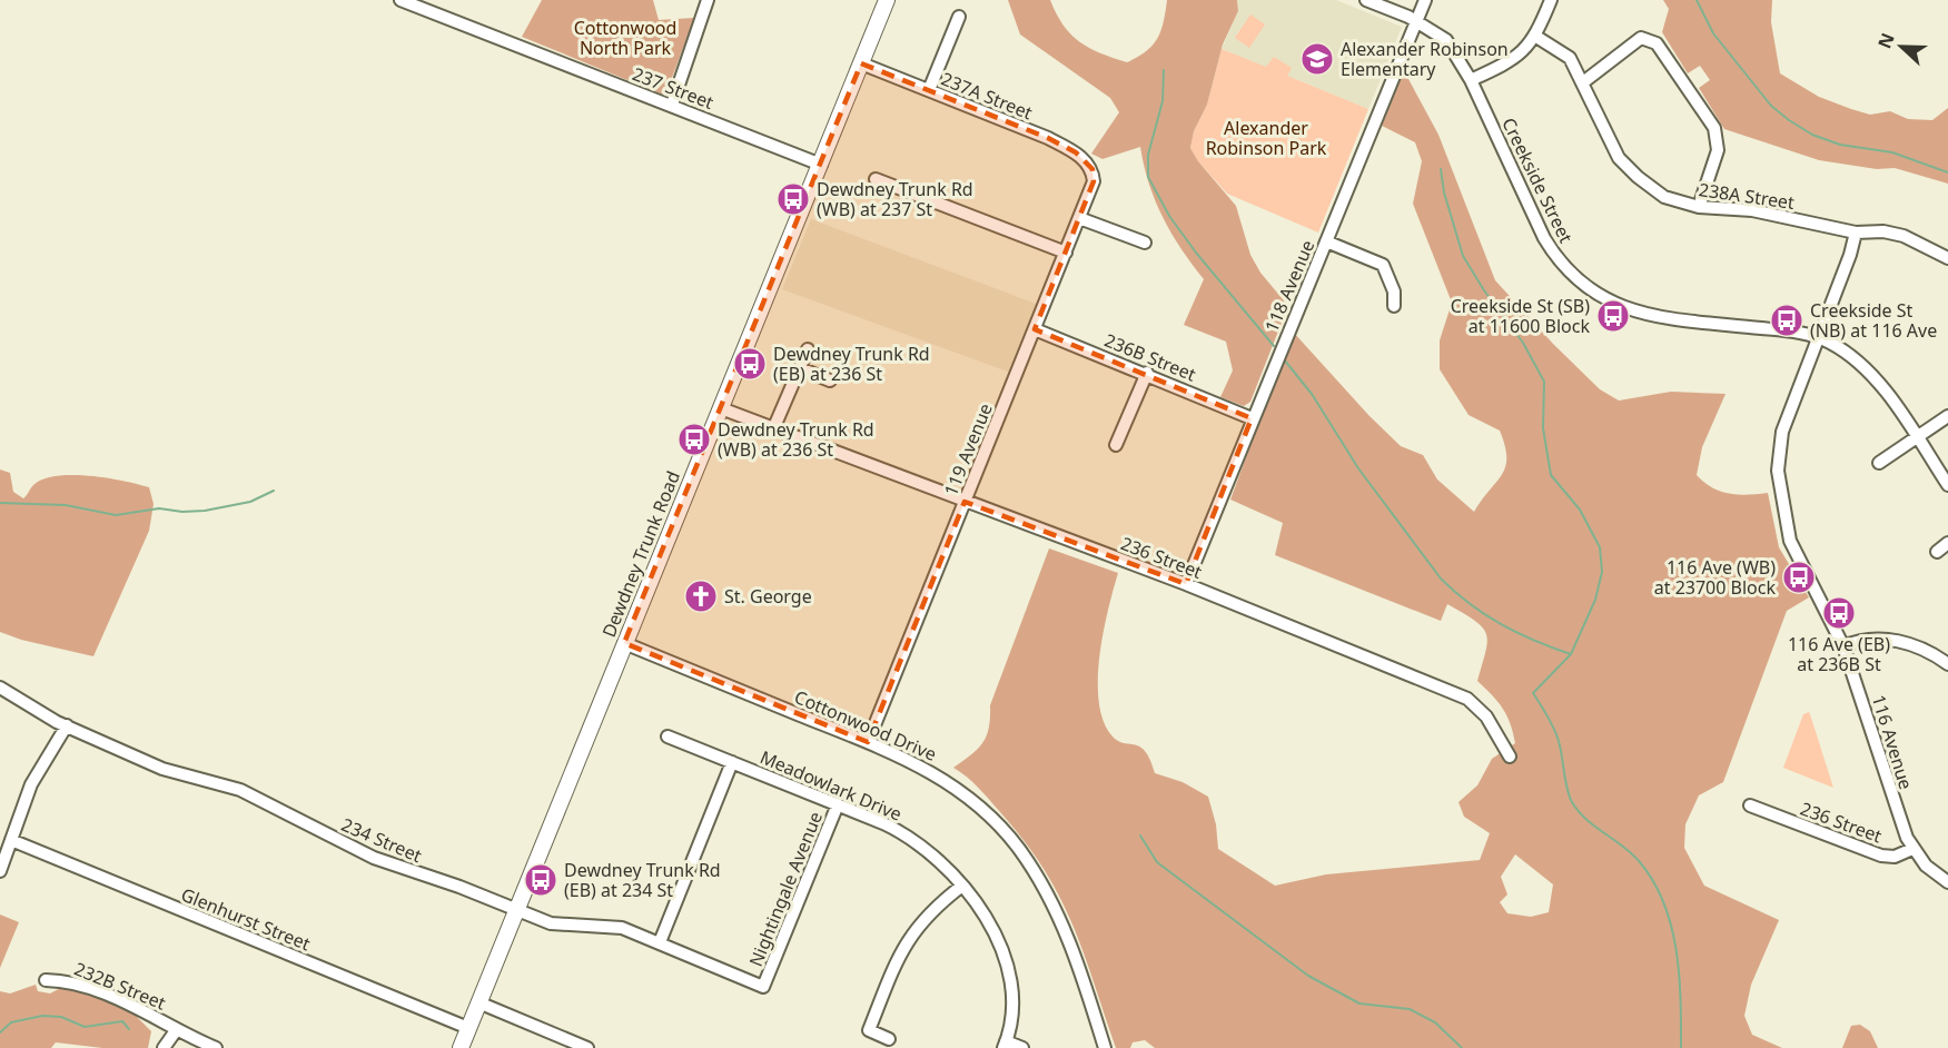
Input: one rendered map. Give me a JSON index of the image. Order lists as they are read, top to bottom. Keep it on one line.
{"streets":{"main road":["Dewdney Trunk Road"],"street":["237 Street","237A Street","Creekside Street","238A Street","118 Avenue","236B Street","119 Avenue","236 Street","Cottonwood Drive","116 Avenue","Meadowlark Drive","234 Street","Nightingale Avenue","Glenhurst Street","232B Street"]},"crossings":[["237 Street","Dewdney Trunk Road"],["237A Street","119 Avenue"],["237A Street","Dewdney Trunk Road"],["Creekside Street","118 Avenue"],["Creekside Street","116 Avenue"],["238A Street","116 Avenue"],["118 Avenue","236B Street"],["118 Avenue","236 Street"],["236B Street","119 Avenue"],["119 Avenue","236 Street"],["119 Avenue","Cottonwood Drive"],["Dewdney Trunk Road","236 Street"],["Dewdney Trunk Road","Cottonwood Drive"],["Dewdney Trunk Road","234 Street"],["Dewdney Trunk Road","Glenhurst Street"],["236 Street","116 Avenue"],["Meadowlark Drive","Nightingale Avenue"],["234 Street","Nightingale Avenue"]],"parks":["Cottonwood North Park","Alexander Robinson Park"],"places":{"school or university":["Alexander Robinson Elementary"],"bus stop":["Dewdney Trunk Rd (WB) at 237 St","Creekside St (SB) at 11600 Block","Creekside St (NB) at 116 Ave","Dewdney Trunk Rd (EB) at 236 St","Dewdney Trunk Rd (WB) at 236 St","116 Ave (WB) at 23700 Block","116 Ave (EB) at 236B St","Dewdney Trunk Rd (EB) at 234 St"],"church":["St. George"]},"north":"left"}
